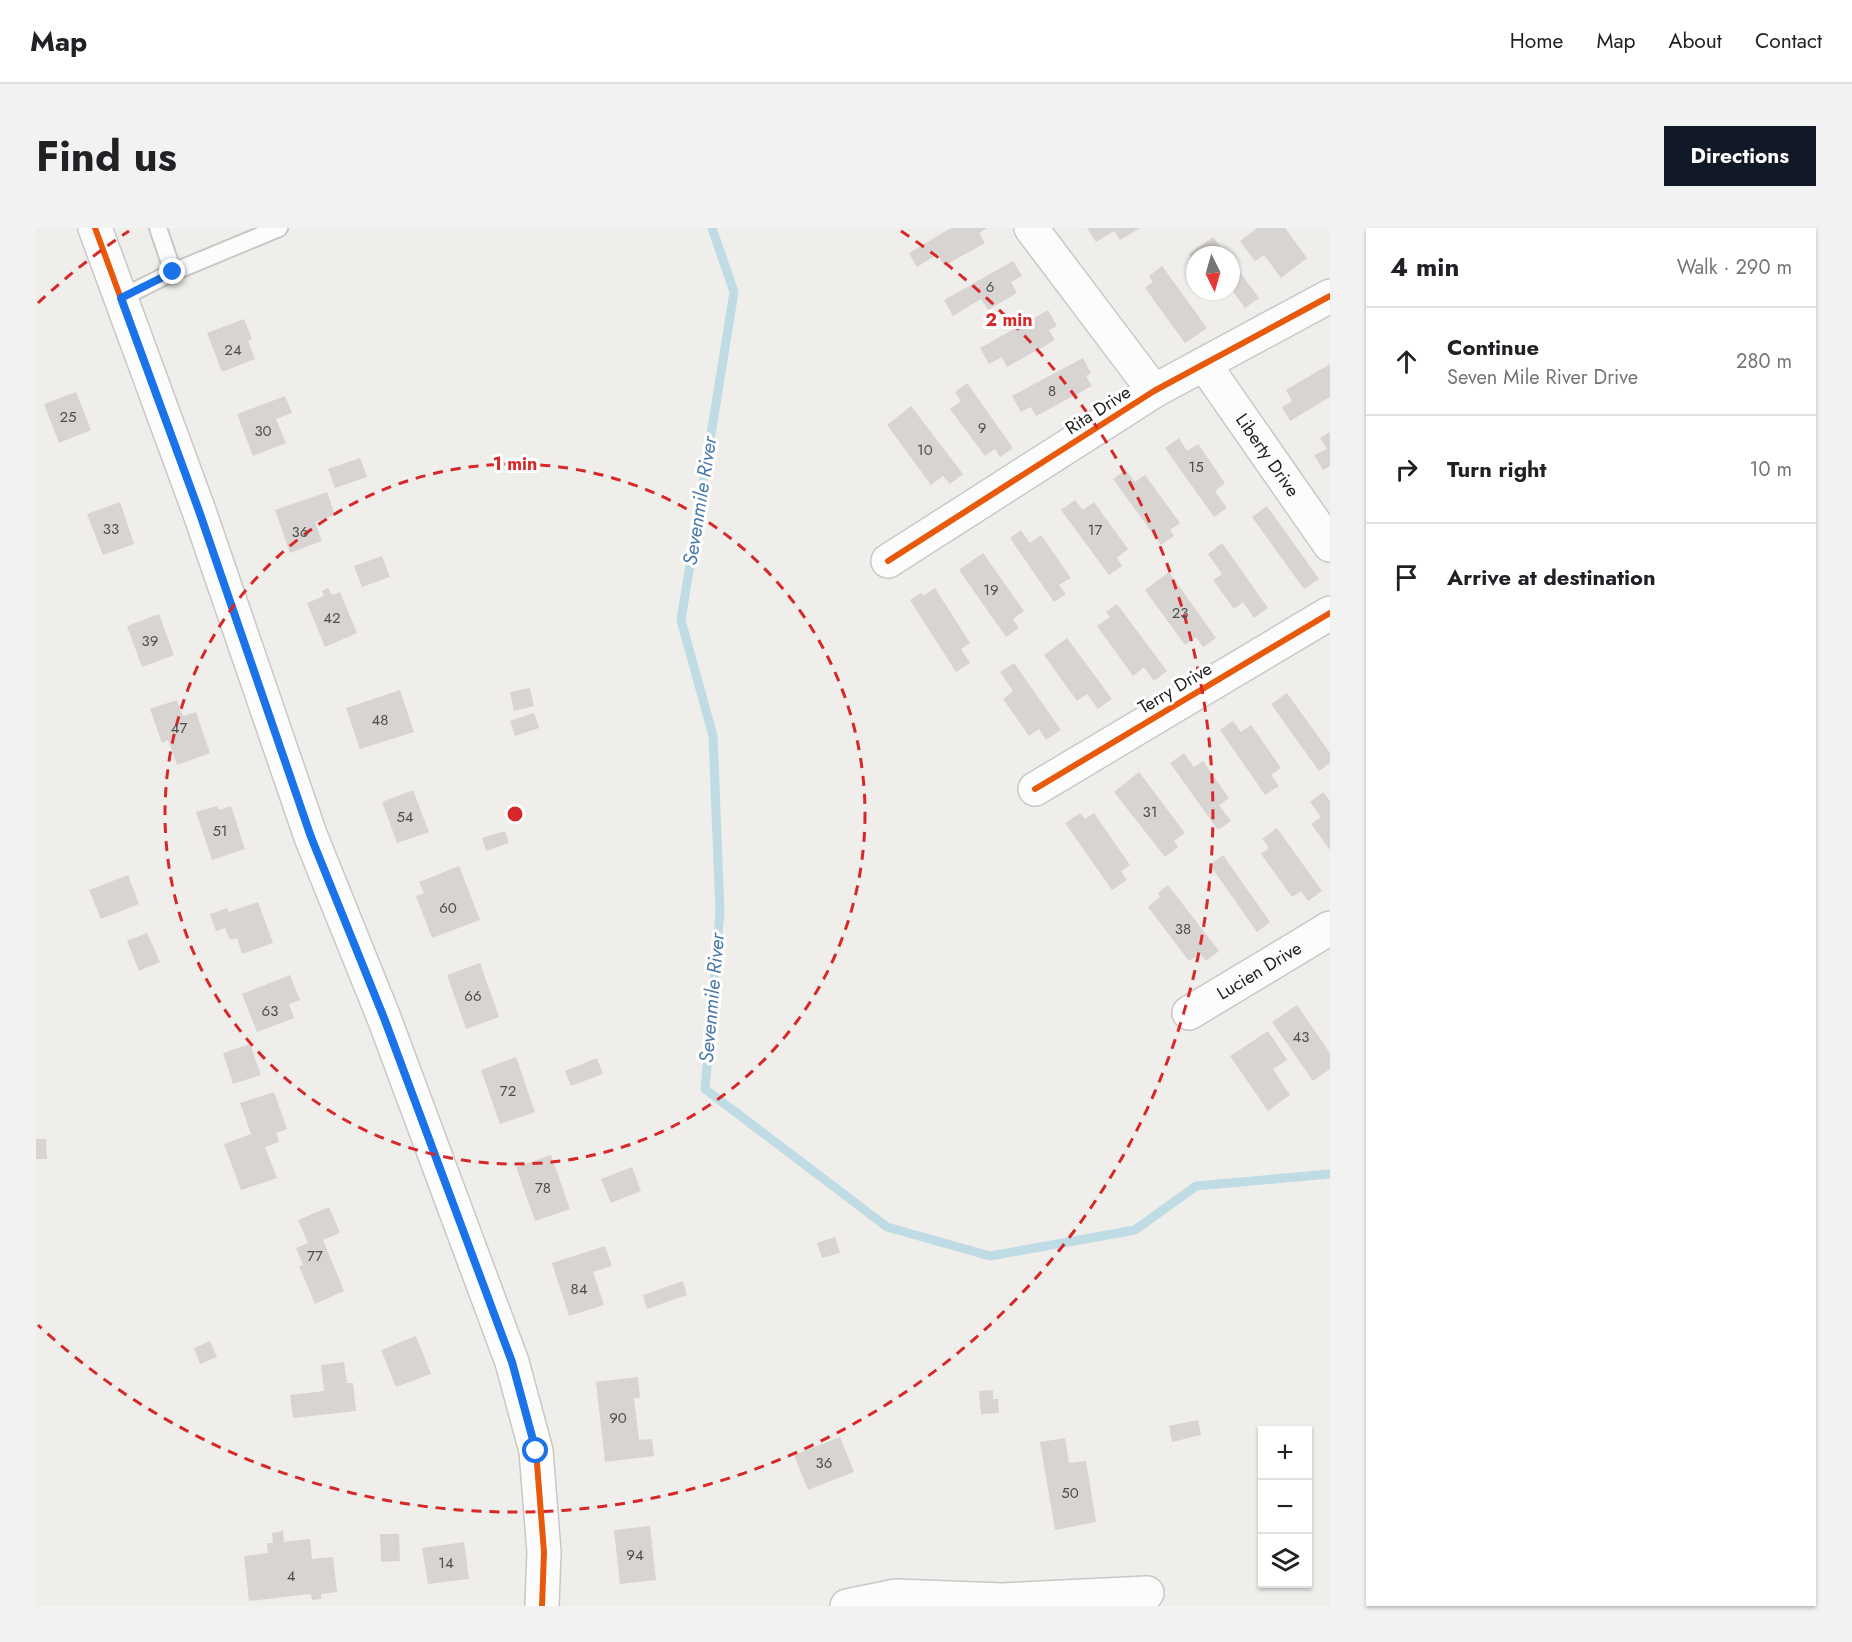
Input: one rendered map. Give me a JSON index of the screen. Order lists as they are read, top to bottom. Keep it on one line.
{"streets":{"street":["Rita Drive","Liberty Drive","Terry Drive","Lucien Drive"]},"crossings":[["Rita Drive","Liberty Drive"]],"water":["Sevenmile River"],"house_numbers":["6","24","8","25","9","30","10","15","33","17","36","19","23","42","39","48","47","31","54","51","60","38","66","63","43","72","78","77","84","90","36","50","94","14","4"],"north":"bottom","page":{"header":"Map","nav":["Home","Map","About","Contact"],"title":"Find us","buttons":"Directions","heading":["4 min","Walk · 290 m"],"list":[["Continue","Seven Mile River Drive","280 m"],["Turn right","10 m"],"Arrive at destination"],"map_buttons":["+","−"]},"rings":["2 min","1 min"]}
